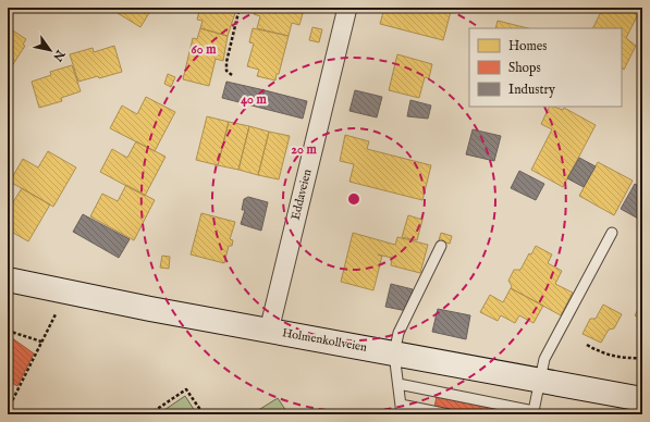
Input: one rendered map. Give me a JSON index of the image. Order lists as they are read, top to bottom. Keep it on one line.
{"streets":{"main road":["Holmenkollveien"],"street":["Eddaveien"]},"crossings":[["Eddaveien","Holmenkollveien"]],"legend":["Homes","Shops","Industry"],"north":"bottom right","rings":["60 m","40 m","20 m"]}
